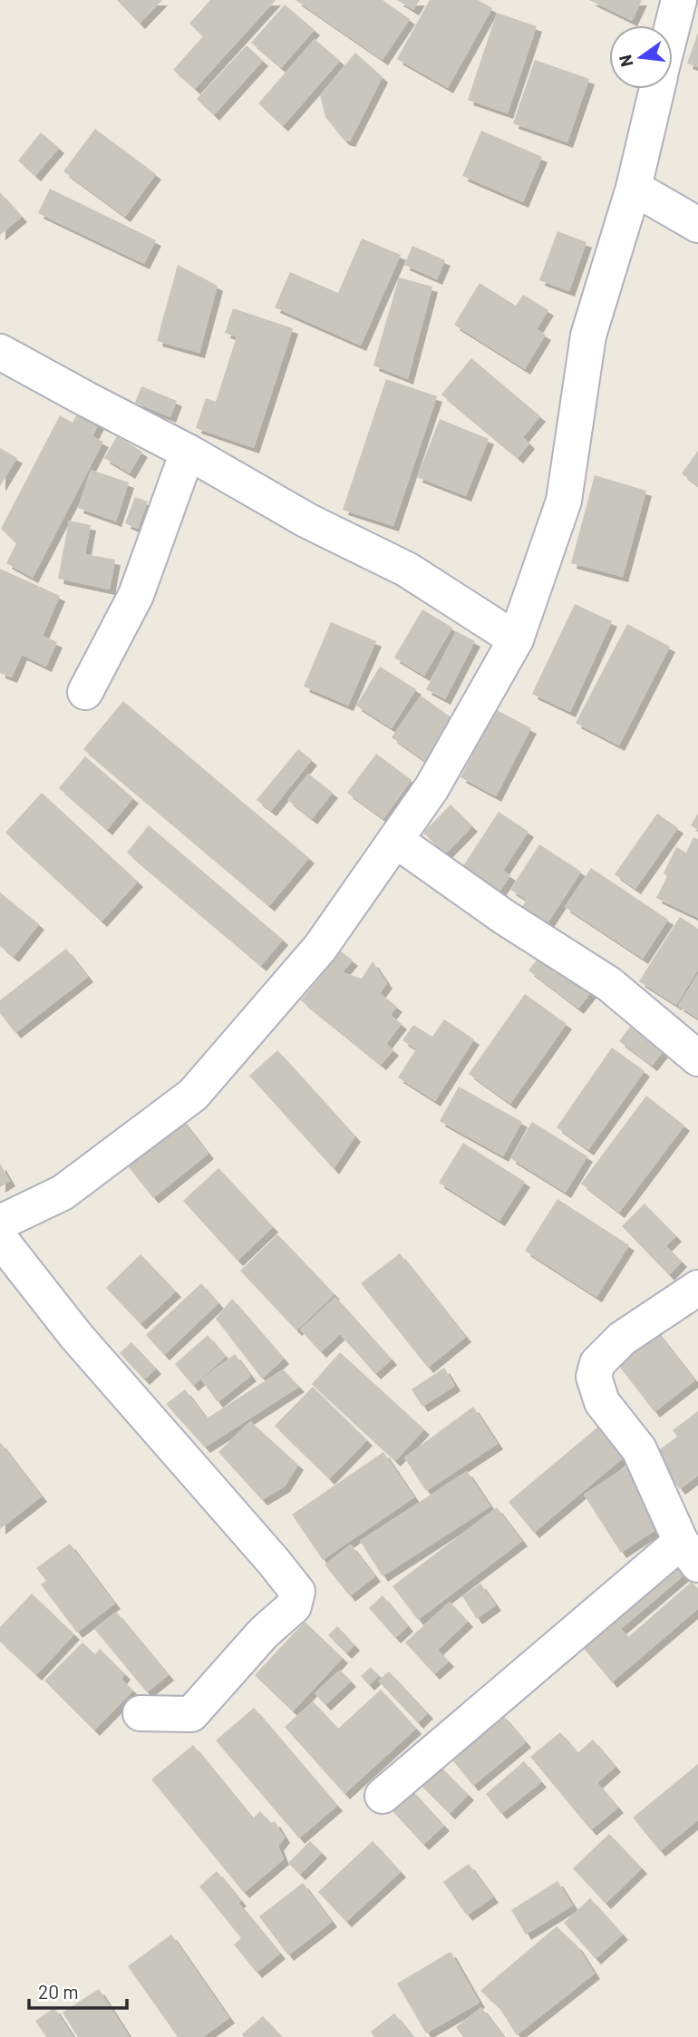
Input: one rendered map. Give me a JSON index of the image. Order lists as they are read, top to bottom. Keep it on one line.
{"scale_bar":"20 m","north":"left"}
